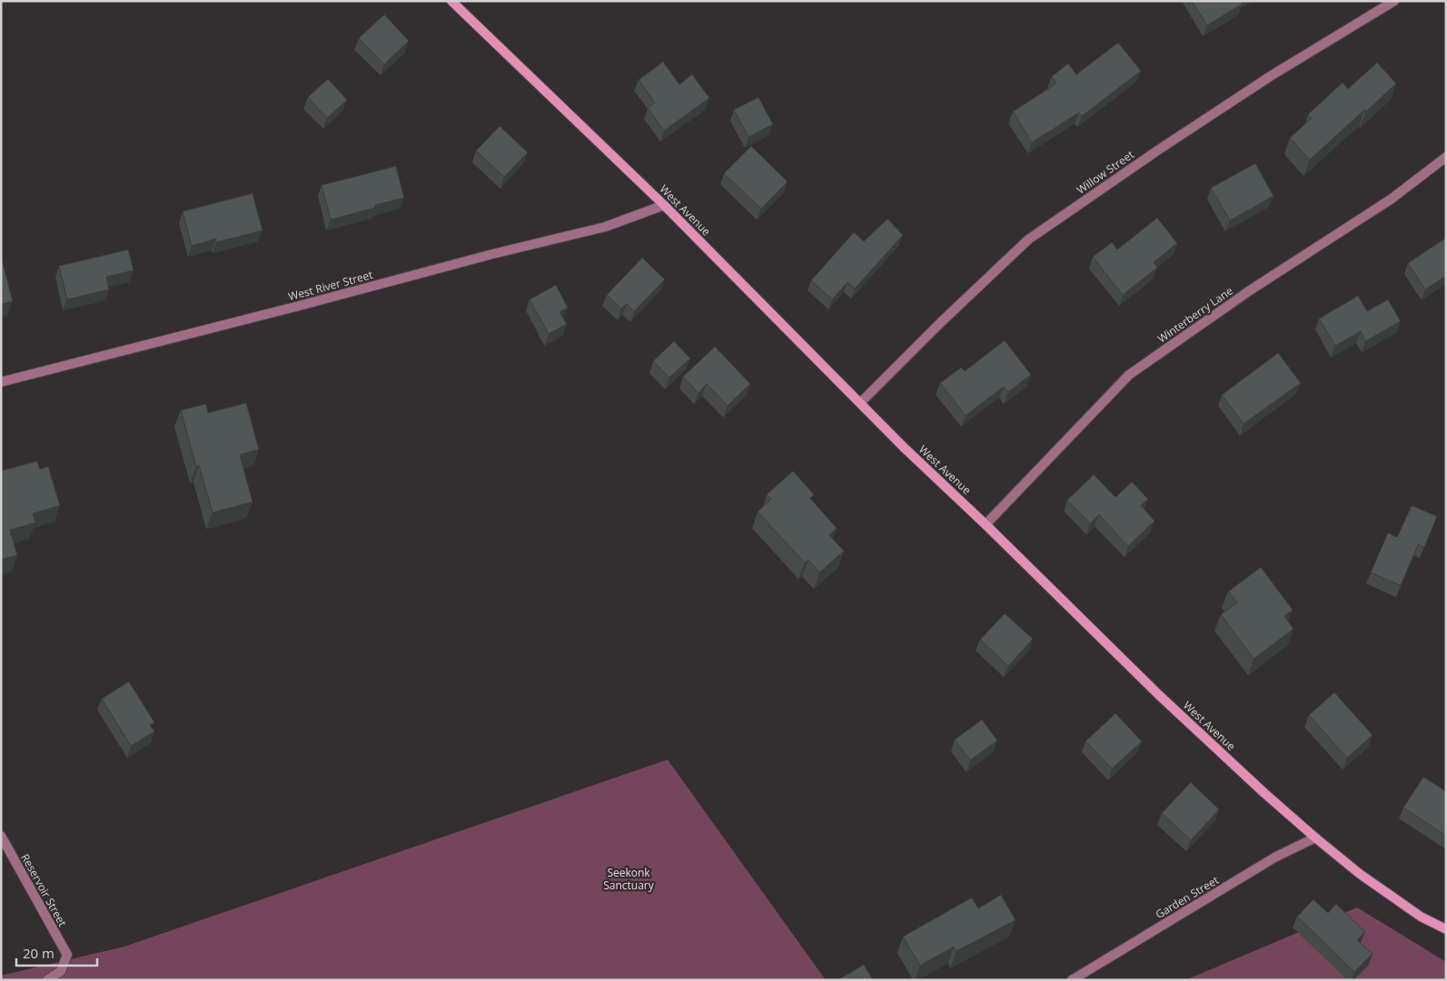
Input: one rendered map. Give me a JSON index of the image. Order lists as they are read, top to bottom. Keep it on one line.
{"streets":{"street":["Willow Street","West Avenue","West River Street","Winterberry Lane","Reservoir Street","Garden Street"]},"crossings":[["Willow Street","West Avenue"],["West Avenue","West River Street"],["West Avenue","Winterberry Lane"],["West Avenue","Garden Street"]],"parks":["Seekonk Sanctuary"],"scale_bar":"20 m"}
